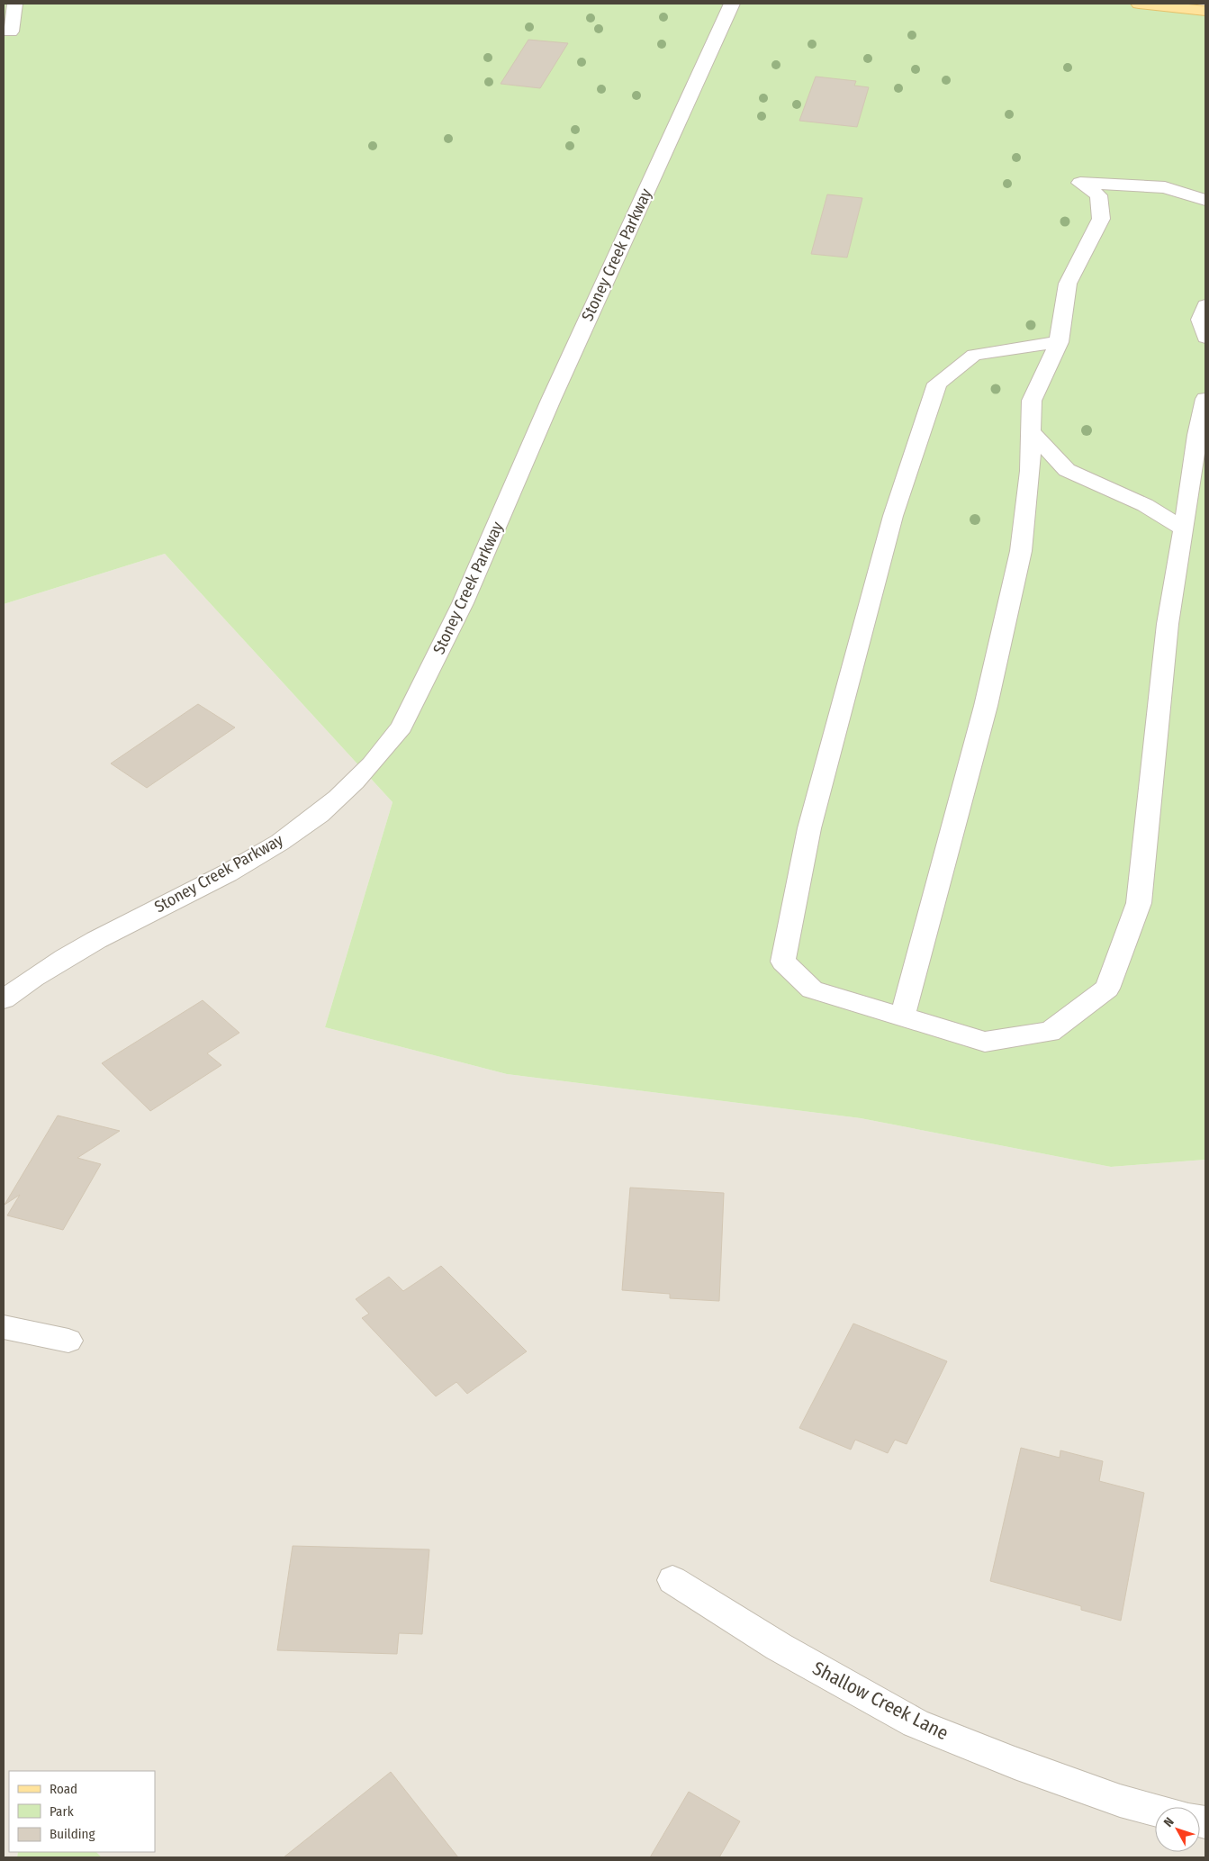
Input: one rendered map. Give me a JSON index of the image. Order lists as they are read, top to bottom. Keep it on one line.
{"streets":{"street":["Stoney Creek Parkway","Shallow Creek Lane"]},"legend":["Road","Park","Building"],"north":"top left"}
